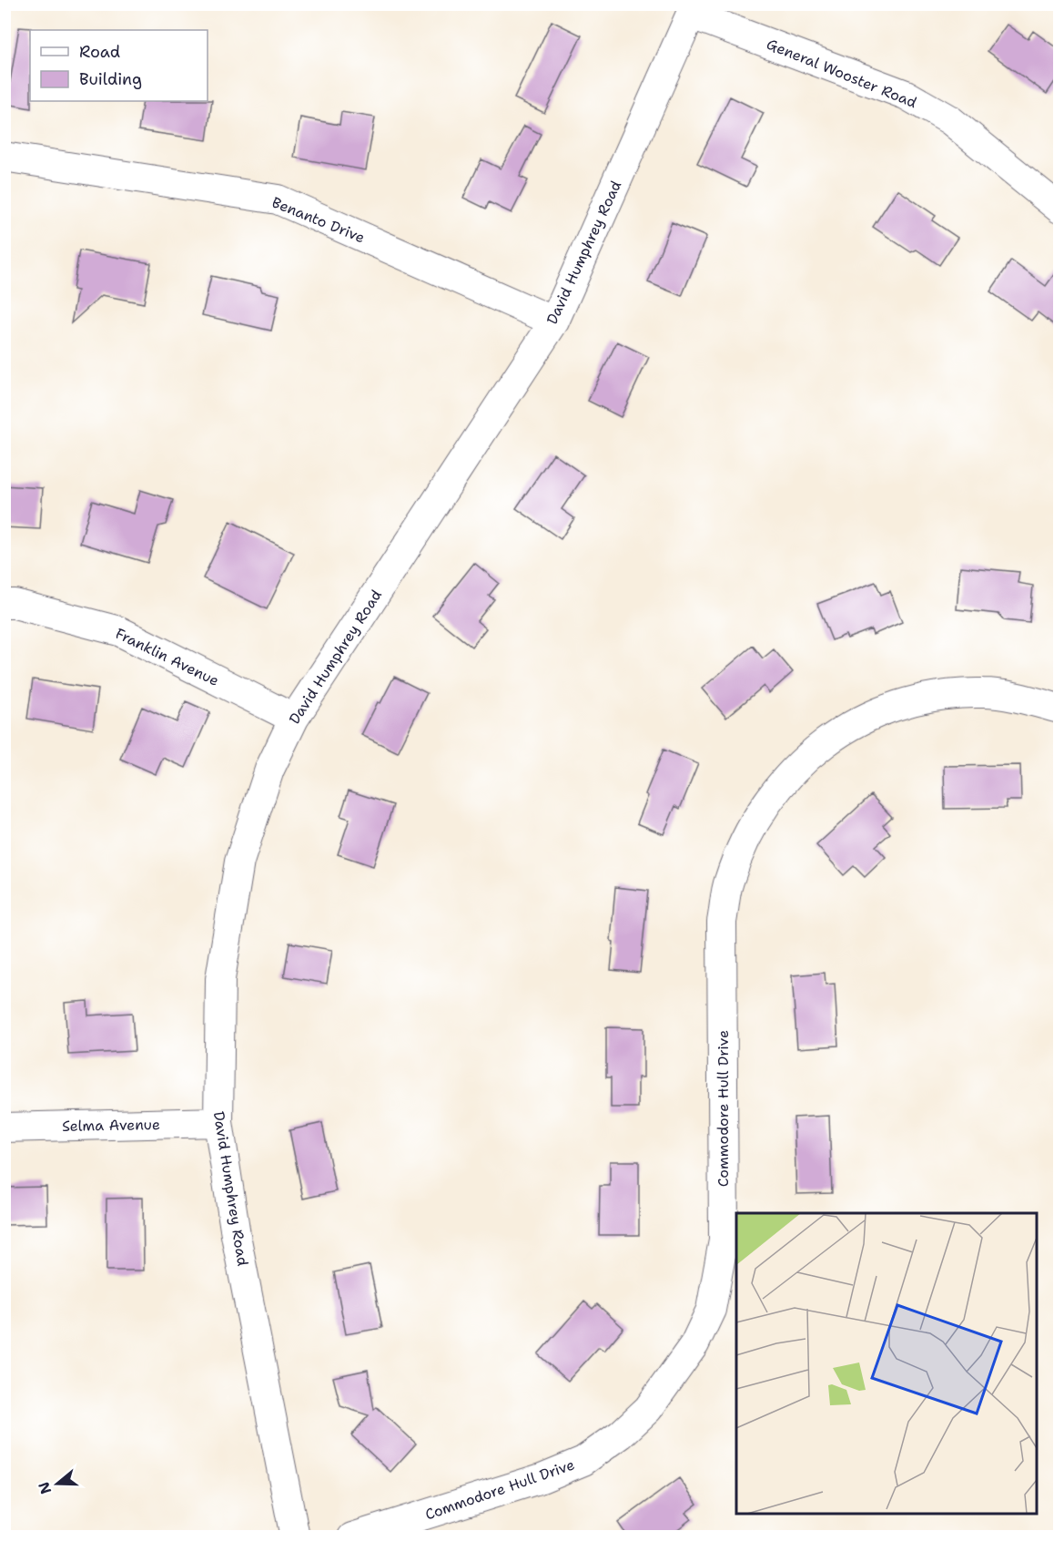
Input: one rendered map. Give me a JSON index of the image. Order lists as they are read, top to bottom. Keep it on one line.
{"streets":{"street":["General Wooster Road","Benanto Drive","David Humphrey Road","Franklin Avenue","Commodore Hull Drive","Selma Avenue"]},"crossings":[["General Wooster Road","David Humphrey Road"],["Benanto Drive","David Humphrey Road"],["David Humphrey Road","Franklin Avenue"],["David Humphrey Road","Selma Avenue"]],"legend":["Road","Building"],"north":"left"}
